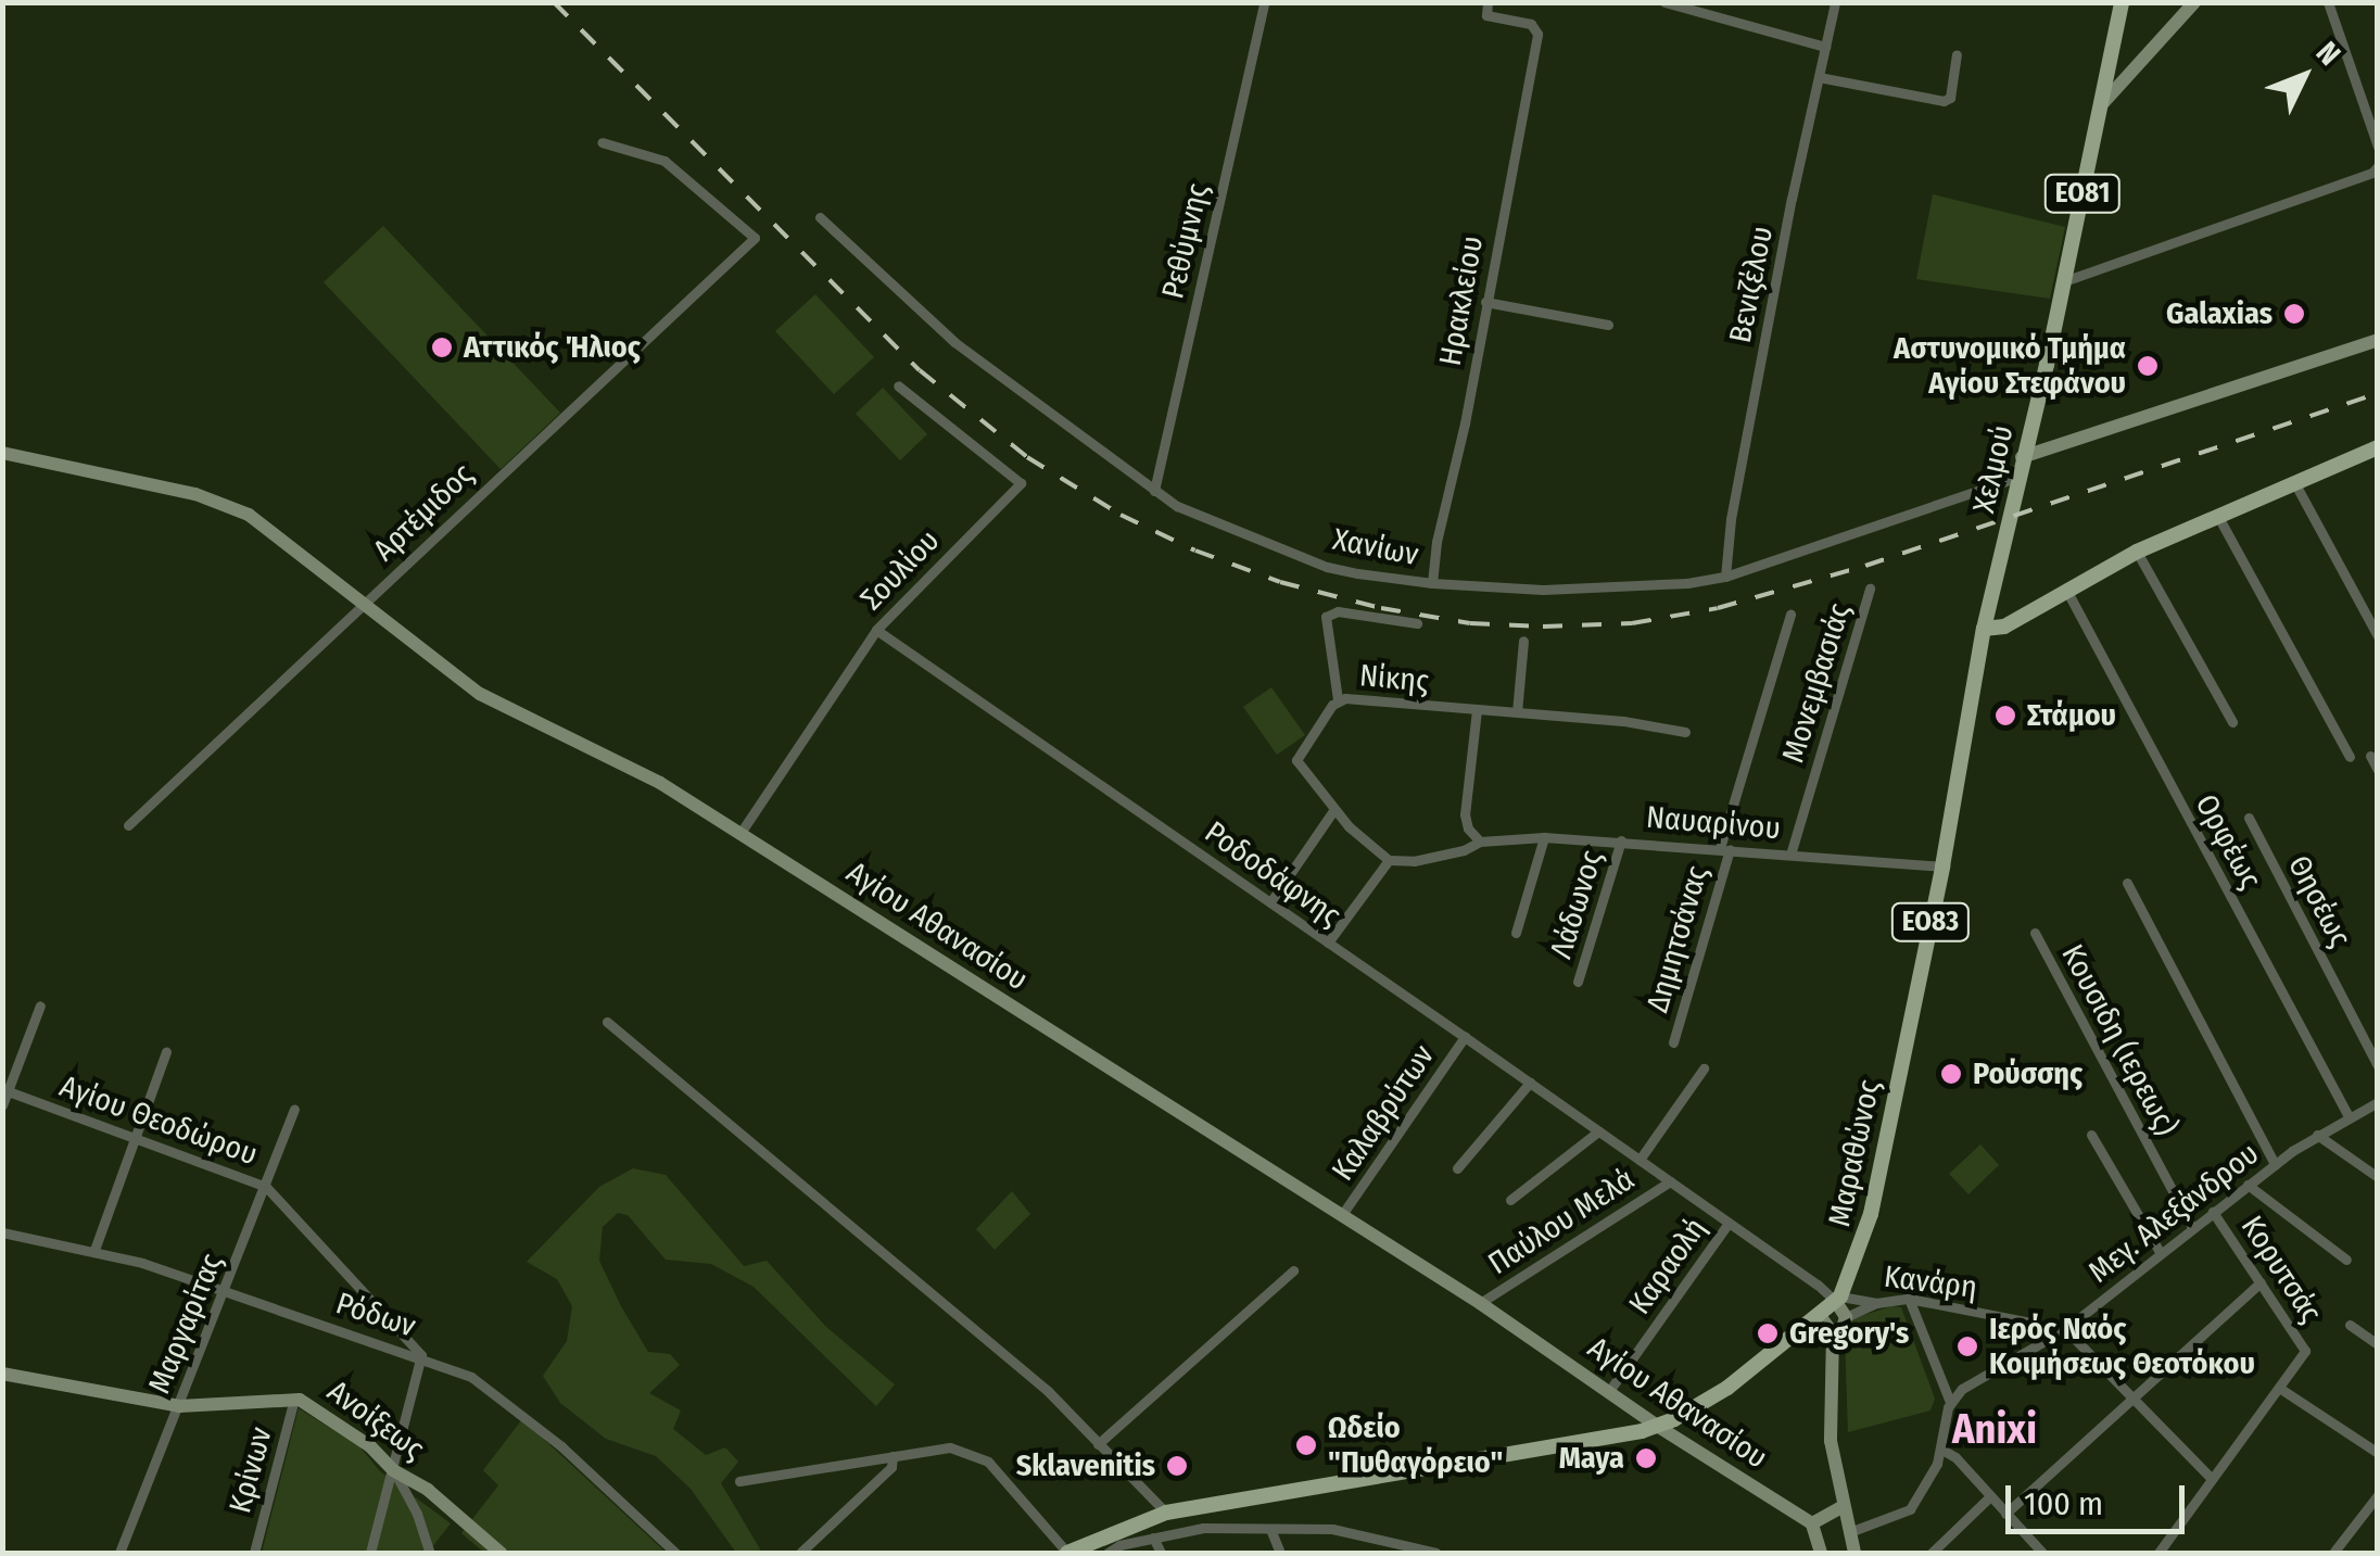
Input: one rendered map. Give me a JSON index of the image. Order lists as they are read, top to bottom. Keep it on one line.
{"streets":{"main road":["ΕΟ81","Χελμού","ΕΟ83","Μαραθώνος"],"street":["Ρεθύμνης","Βενιζέλου","Ηρακλείου","Αρτέμιδος","Χανίων","Σουλίου","Νίκης","Μονεμβασιάς","Ναυαρίνου","Ορφέως","Ροδοδάφνης","Θησέως","Λάδωνος","Αγίου Αθανασίου","Δημητσάνας","Κουσιδη (ιερεως)","Καλαβρύτων","Αγίου Θεοδώρου","Μεγ. Αλεξάνδρου","Παύλου Μελά","Καραολή","Κορυτσάς","Κανάρη","Ρόδων","Μαργαρίτας","Ανοίξεως","Κρίνων"]},"crossings":[["Ρεθύμνης","Χανίων"],["Βενιζέλου","Χανίων"],["Ηρακλείου","Χανίων"],["Χελμού","Χανίων"],["Χελμού","Μαραθώνος"],["Αρτέμιδος","Αγίου Αθανασίου"],["Σουλίου","Ροδοδάφνης"],["Σουλίου","Αγίου Αθανασίου"],["Μονεμβασιάς","Ναυαρίνου"],["Ναυαρίνου","Λάδωνος"],["Ναυαρίνου","Δημητσάνας"],["Ναυαρίνου","Μαραθώνος"],["Ορφέως","Μεγ. Αλεξάνδρου"],["Ροδοδάφνης","Καλαβρύτων"],["Ροδοδάφνης","Μαραθώνος"],["Ροδοδάφνης","Παύλου Μελά"],["Ροδοδάφνης","Καραολή"],["Ροδοδάφνης","Κανάρη"],["Αγίου Αθανασίου","Καλαβρύτων"],["Αγίου Αθανασίου","Μαραθώνος"],["Αγίου Αθανασίου","Παύλου Μελά"],["Αγίου Αθανασίου","Καραολή"],["Κουσιδη (ιερεως)","Μεγ. Αλεξάνδρου"],["Αγίου Θεοδώρου","Ρόδων"],["Αγίου Θεοδώρου","Μαργαρίτας"],["Μαραθώνος","Κανάρη"],["Μεγ. Αλεξάνδρου","Κορυτσάς"],["Μεγ. Αλεξάνδρου","Κανάρη"],["Ρόδων","Μαργαρίτας"],["Μαργαρίτας","Ανοίξεως"],["Ανοίξεως","Κρίνων"]],"districts":["Anixi"],"places":["Galaxias","Αττικός Ήλιος","Αστυνομικό Τμήμα Αγίου Στεφάνου","Στάμου","Ρούσσης","Gregory's","Ιερός Ναός Κοιμήσεως Θεοτόκου","Ωδείο \"Πυθαγόρειο\"","Maya","Sklavenitis"],"scale_bar":"100 m","north":"top right"}
